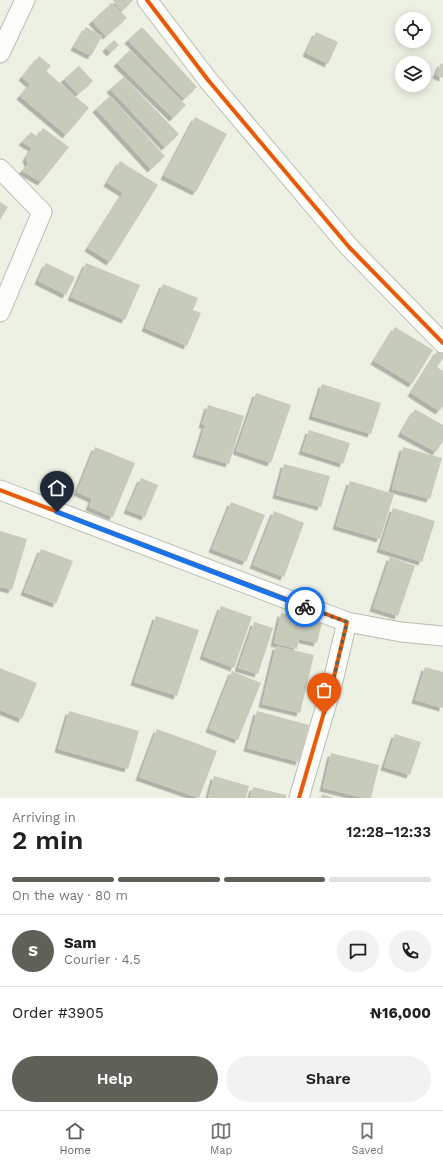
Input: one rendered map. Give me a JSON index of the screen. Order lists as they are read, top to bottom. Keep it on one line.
{"page":{"heading":["2 min","Arriving in","12:28–12:33"],"panel":["Sam","Courier · 4.5","Order #3905","₦16,000"],"bar":"On the way · 80 m","round":"S","buttons":["Help","Share"],"tabs":["Home","Map","Saved"]}}
